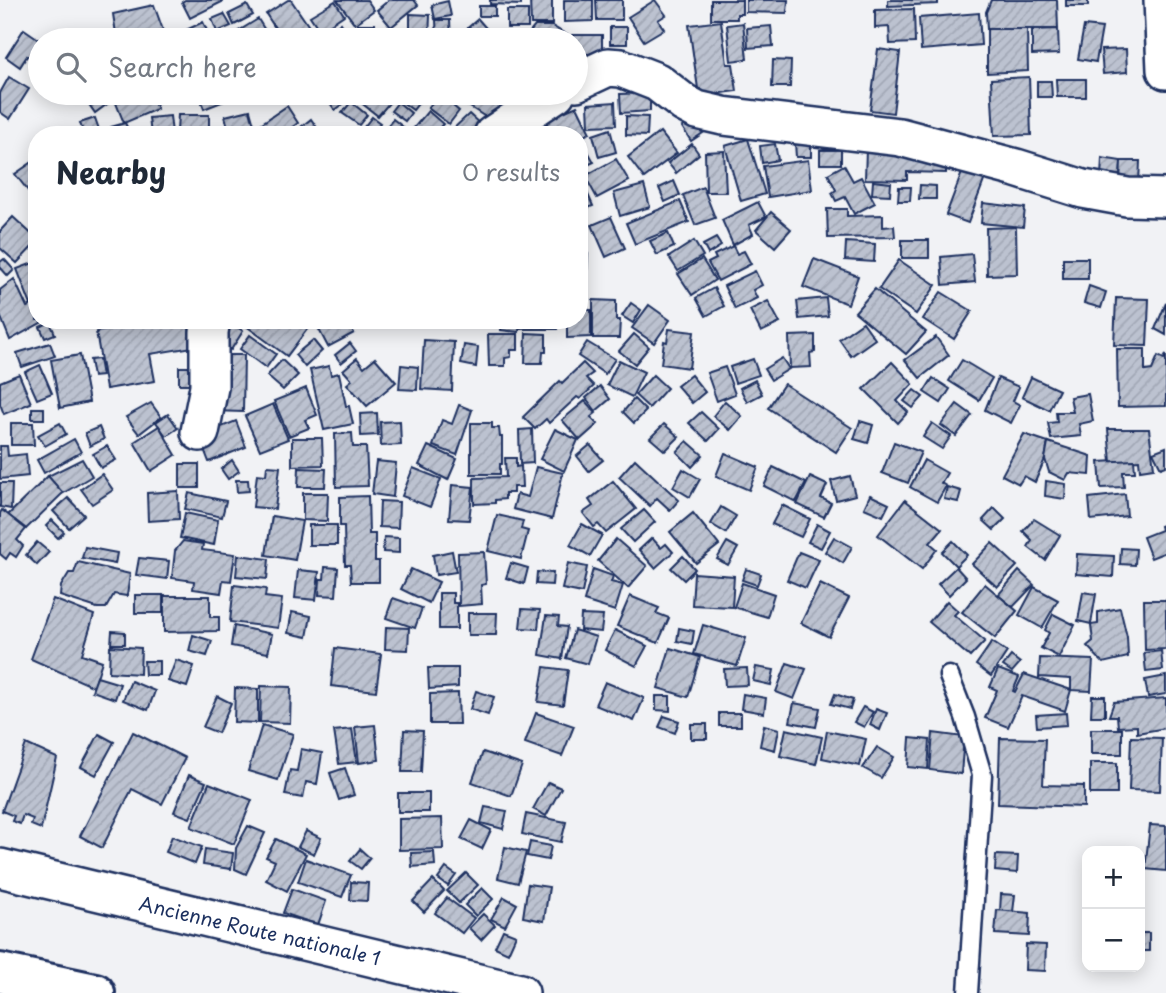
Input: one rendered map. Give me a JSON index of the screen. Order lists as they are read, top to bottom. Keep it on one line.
{"streets":{"street":["Ancienne Route nationale 1"]},"page":{"search":"Search here","heading":["Nearby","0 results"],"map_buttons":["+","−"]}}
